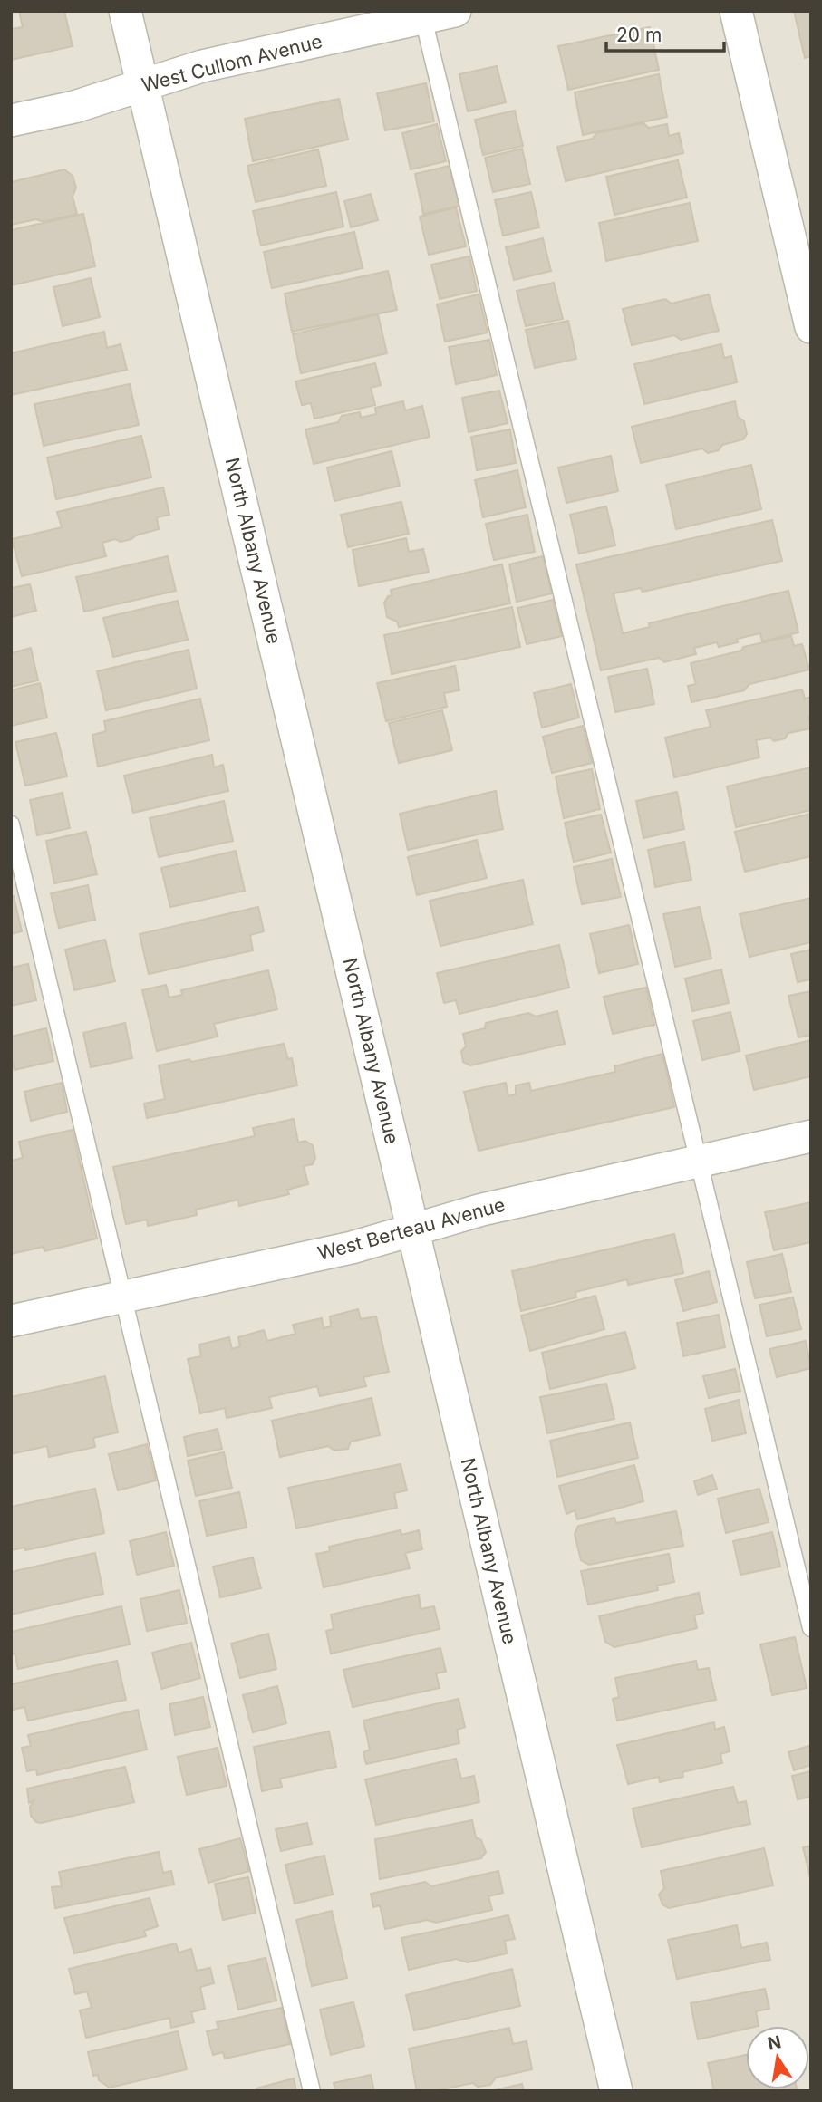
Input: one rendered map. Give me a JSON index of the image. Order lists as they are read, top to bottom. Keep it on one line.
{"streets":{"street":["West Cullom Avenue","North Albany Avenue","West Berteau Avenue"]},"crossings":[["West Cullom Avenue","North Albany Avenue"],["North Albany Avenue","West Berteau Avenue"]],"scale_bar":"20 m","north":"top"}
